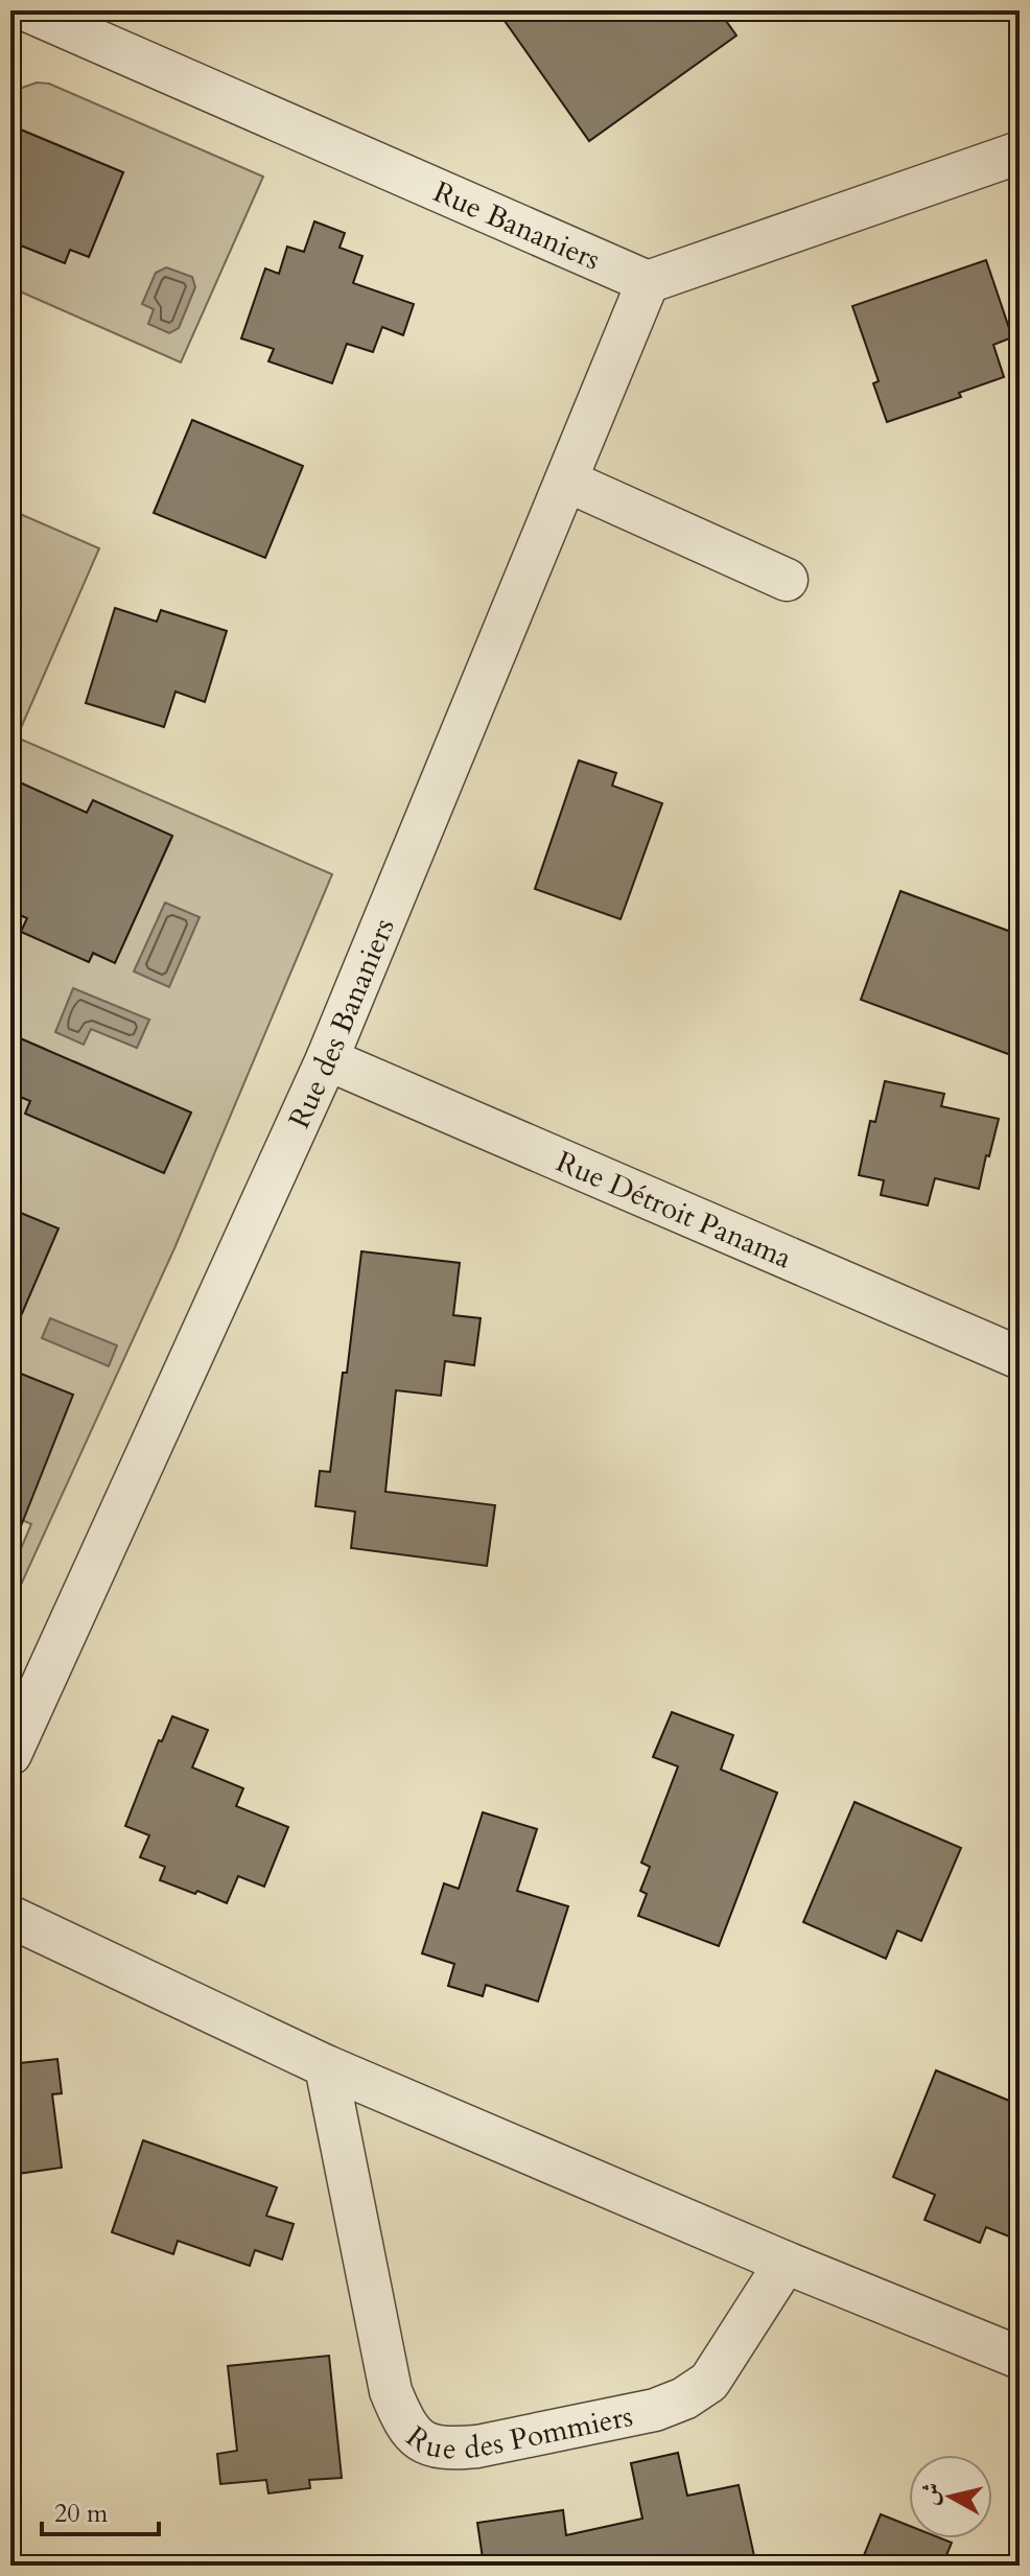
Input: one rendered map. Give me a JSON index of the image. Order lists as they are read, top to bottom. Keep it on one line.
{"streets":{"street":["Rue Bananiers","Rue des Bananiers","Rue Détroit Panama","Rue des Pommiers"]},"crossings":[["Rue Bananiers","Rue des Bananiers"],["Rue des Bananiers","Rue Détroit Panama"]],"scale_bar":"20 m","north":"left"}
